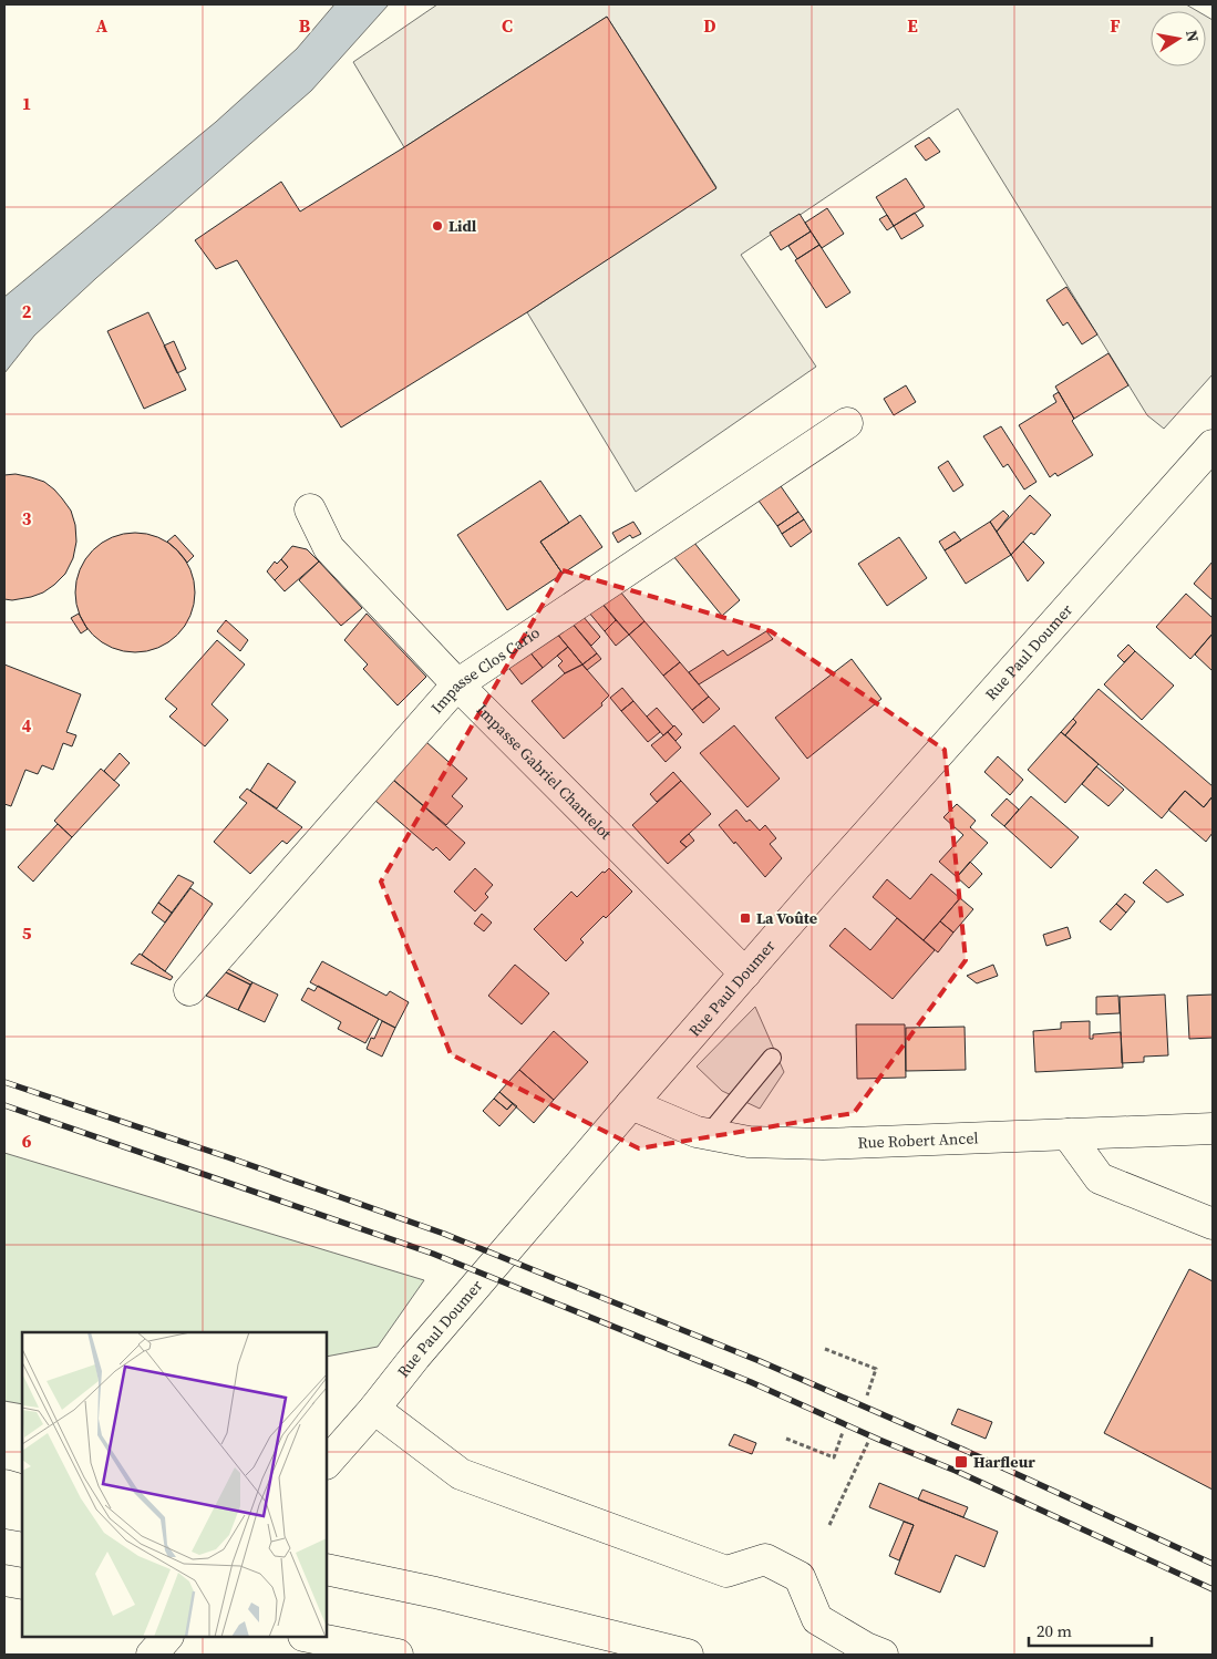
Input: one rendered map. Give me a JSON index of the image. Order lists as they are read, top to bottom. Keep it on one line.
{"streets":{"main road":["Rue Paul Doumer","Impasse Clos Cario","Impasse Gabriel Chantelot","Rue Robert Ancel"]},"crossings":[["Rue Paul Doumer","Impasse Gabriel Chantelot"],["Rue Paul Doumer","Rue Robert Ancel"],["Impasse Clos Cario","Impasse Gabriel Chantelot"]],"places":{"other":["Lidl"],"transit":["La Voûte","Harfleur"]},"scale_bar":"20 m","north":"right","grid":{"columns":["A","B","C","D","E","F"],"rows":["1","2","3","4","5","6"]}}
